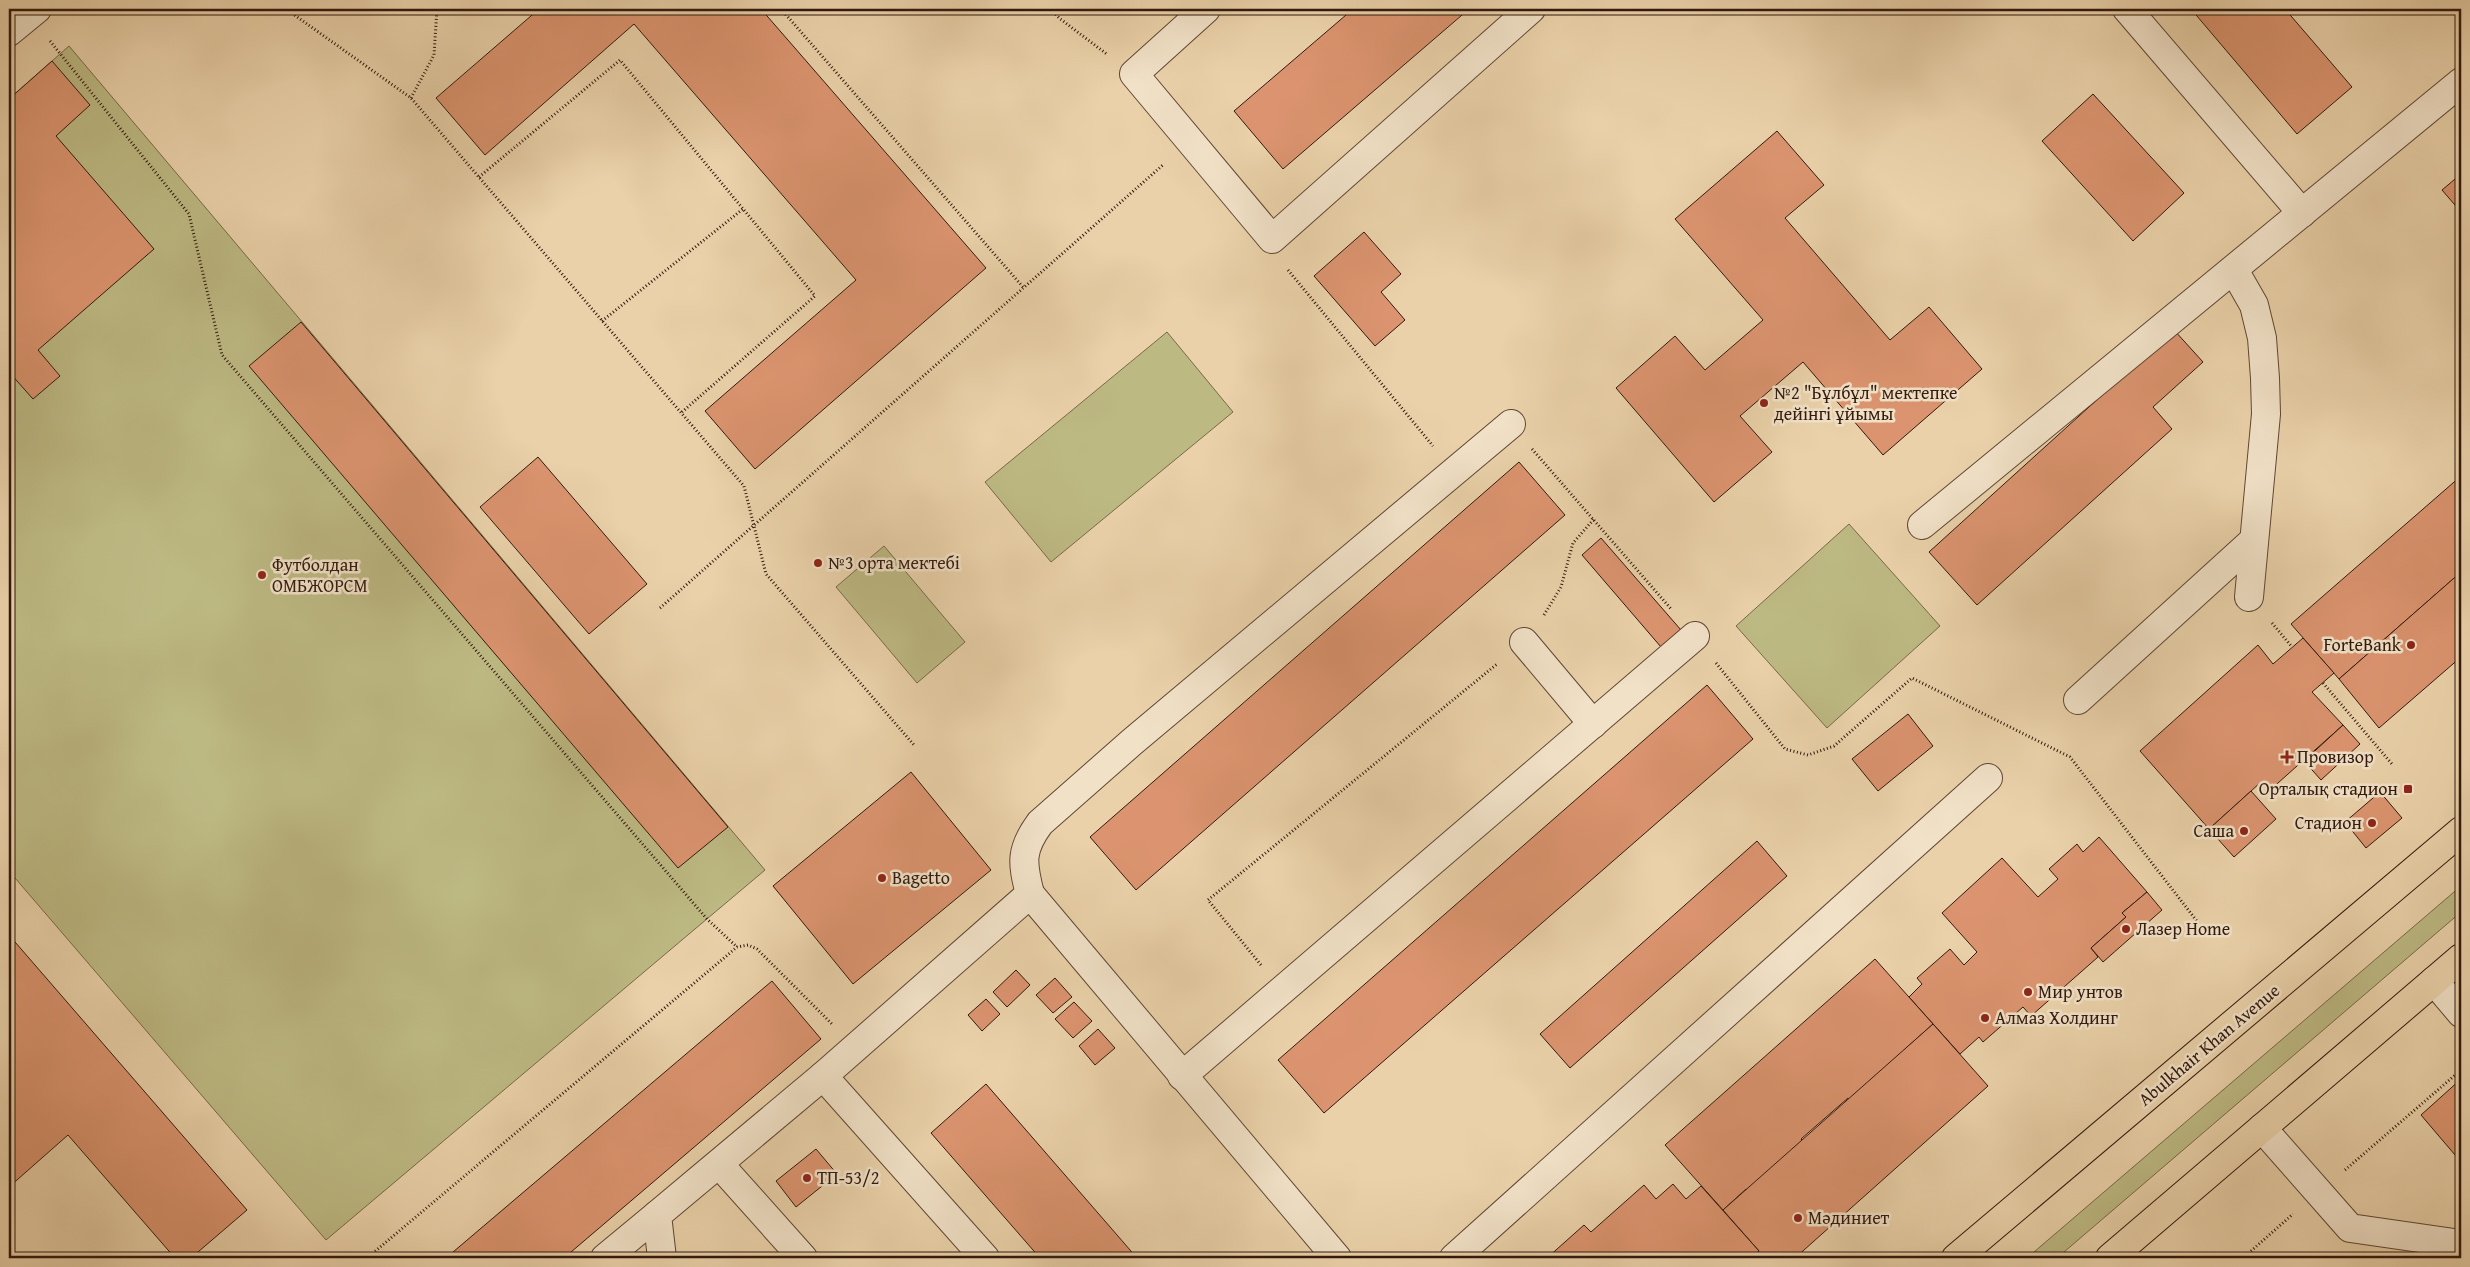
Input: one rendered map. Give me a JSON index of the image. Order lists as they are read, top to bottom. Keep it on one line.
{"streets":{"main road":["Abulkhair Khan Avenue"]},"places":{"other":["№2 \"Бұлбұл\" мектепке дейінгі ұйымы","№3 орта мектебі","Футболдан ОМБЖОРСМ","ForteBank","Стадион","Саша","Bagetto","Лазер Home","Мир унтов","Алмаз Холдинг","ТП-53/2","Мәдиниет"],"health":["Провизор"],"transit":["Орталық стадион"]}}
